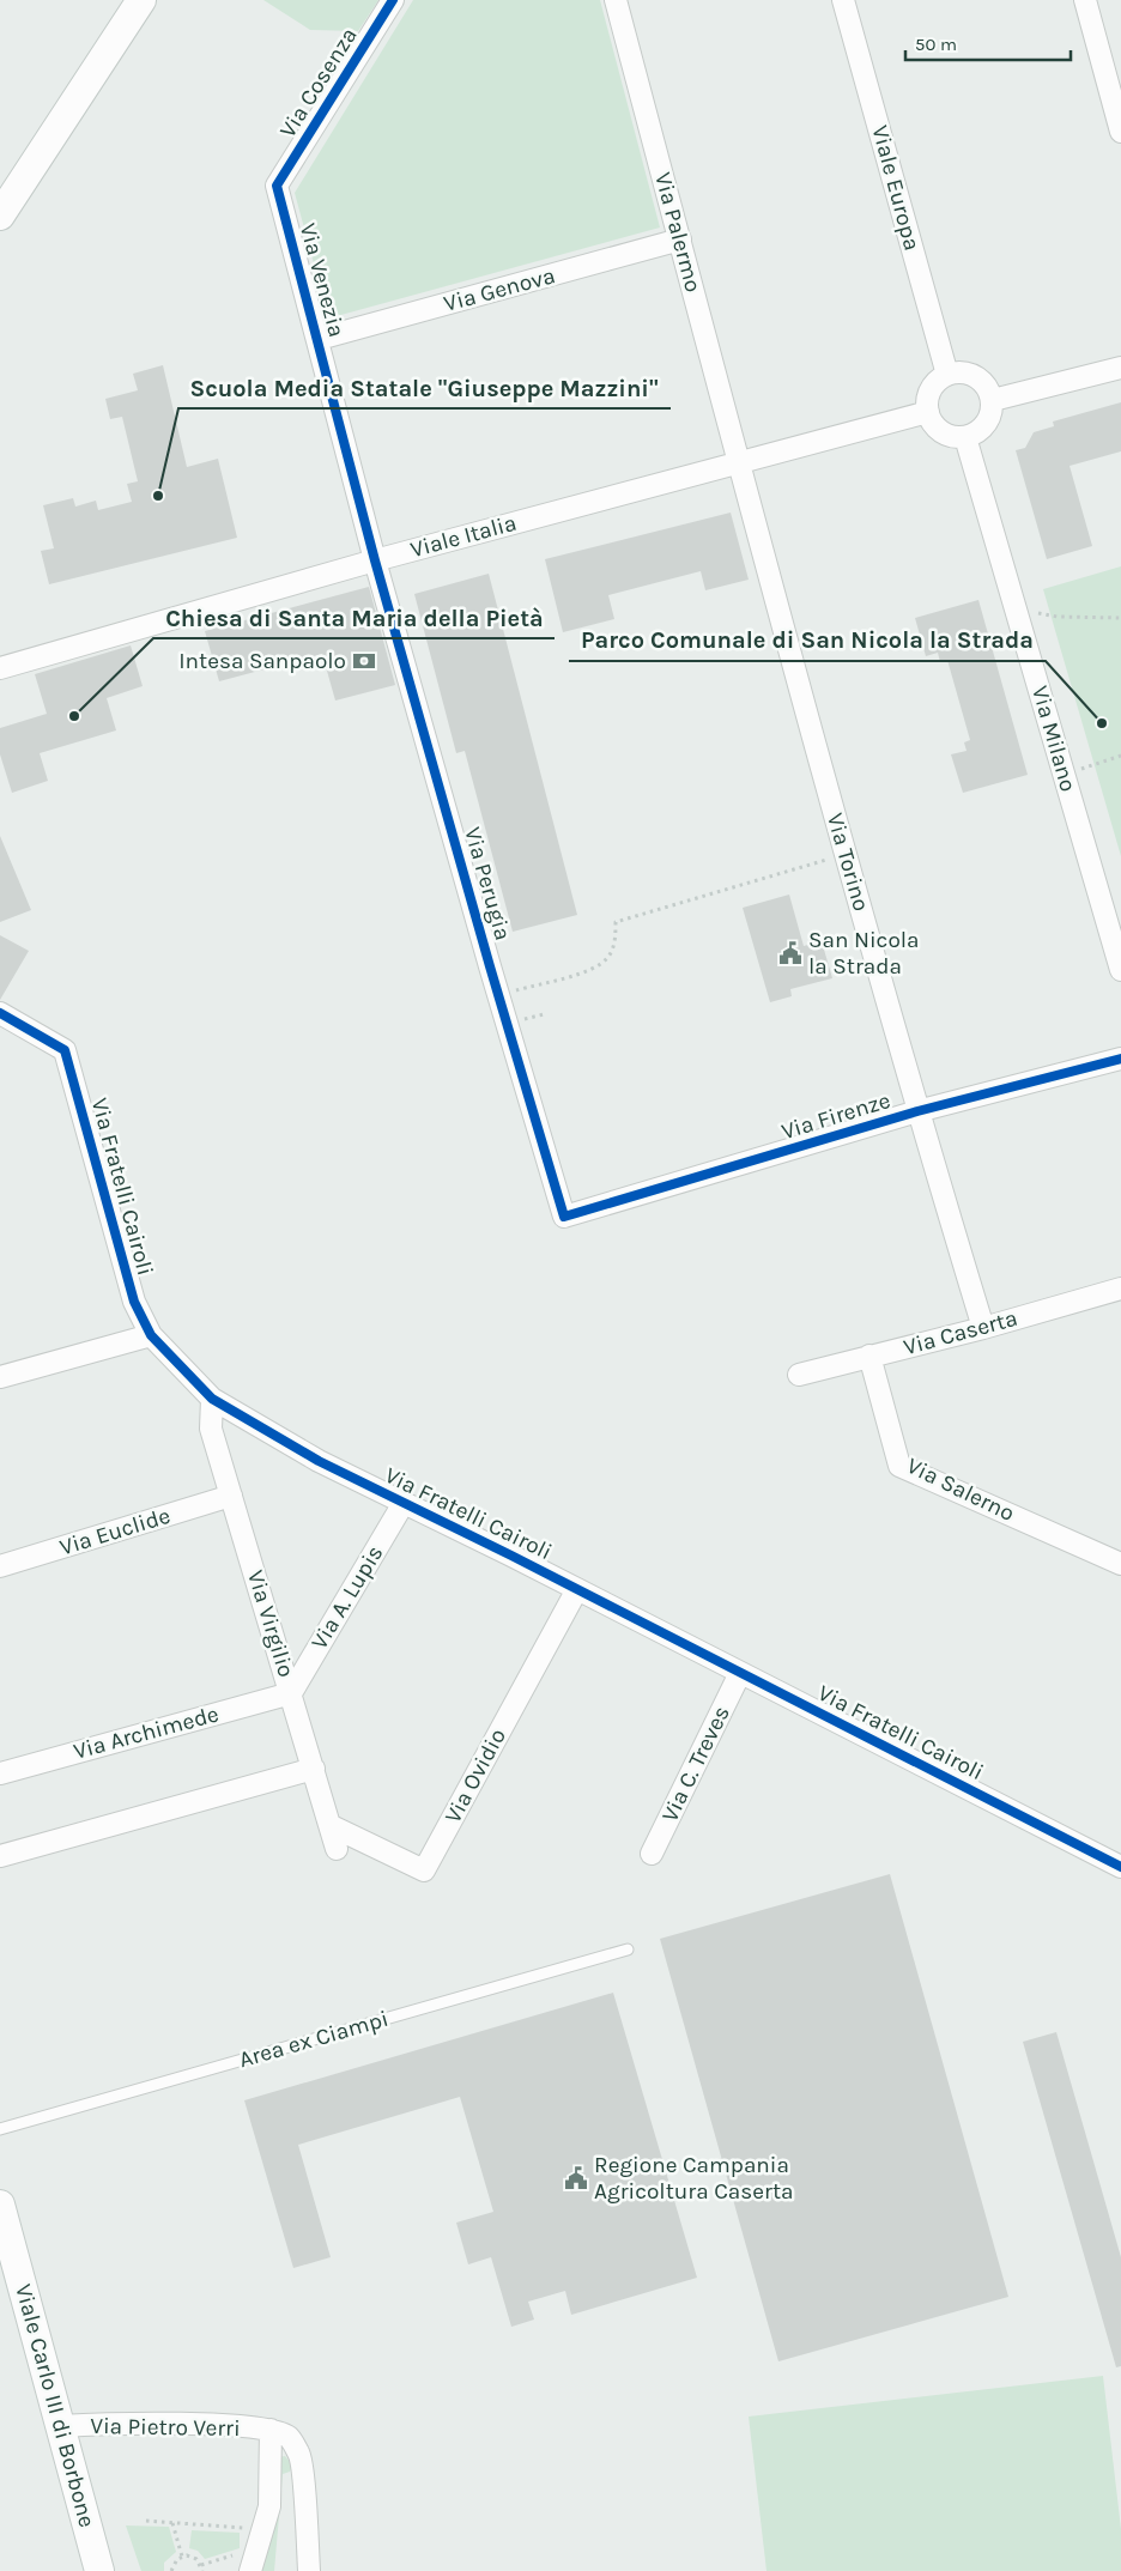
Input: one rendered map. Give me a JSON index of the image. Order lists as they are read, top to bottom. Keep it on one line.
{"streets":{"main road":["Viale Carlo III di Borbone"],"street":["Via Cosenza","Viale Europa","Via Palermo","Via Venezia","Via Genova","Viale Italia","Via Milano","Via Torino","Via Perugia","Via Firenze","Via Fratelli Cairoli","Via Caserta","Via Salerno","Via Euclide","Via A. Lupis","Via Virgilio","Via Archimede","Via C. Treves","Via Ovidio","Via Pietro Verri"],"lane":["Area ex Ciampi"]},"crossings":[["Via Cosenza","Via Venezia"],["Viale Europa","Viale Italia"],["Viale Europa","Via Milano"],["Via Palermo","Via Genova"],["Via Palermo","Viale Italia"],["Via Palermo","Via Torino"],["Via Venezia","Via Genova"],["Via Venezia","Viale Italia"],["Via Venezia","Via Perugia"],["Viale Italia","Via Milano"],["Viale Italia","Via Torino"],["Viale Italia","Via Perugia"],["Via Torino","Via Firenze"],["Via Torino","Via Caserta"],["Via Perugia","Via Firenze"],["Via Fratelli Cairoli","Via A. Lupis"],["Via Fratelli Cairoli","Via Virgilio"],["Via Fratelli Cairoli","Via C. Treves"],["Via Fratelli Cairoli","Via Ovidio"],["Via Caserta","Via Salerno"],["Via Euclide","Via Virgilio"],["Via A. Lupis","Via Virgilio"],["Via A. Lupis","Via Archimede"],["Via Virgilio","Via Archimede"],["Via Virgilio","Via Ovidio"],["Viale Carlo III di Borbone","Via Pietro Verri"]],"places":{"other":["Scuola Media Statale \"Giuseppe Mazzini\"","Chiesa di Santa Maria della Pietà","Parco Comunale di San Nicola la Strada"],"bank":["Intesa Sanpaolo"],"public building":["San Nicola la Strada","Regione Campania Agricoltura Caserta"]},"scale_bar":"50 m"}
